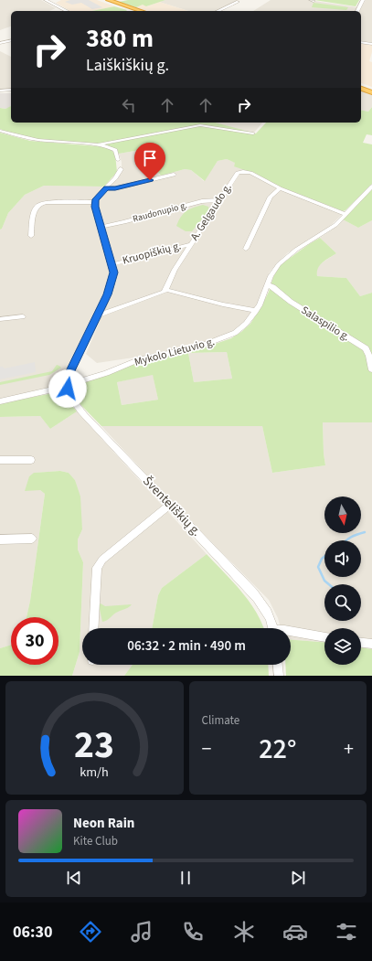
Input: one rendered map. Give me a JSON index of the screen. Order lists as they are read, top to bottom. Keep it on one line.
{"streets":{"street":["Raudonupio g.","A. Gelgaudo g.","Kruopiškių g.","Salaspilio g.","Mykolo Lietuvio g.","Šventeliškių g."]},"crossings":[["Raudonupio g.","A. Gelgaudo g."],["A. Gelgaudo g.","Kruopiškių g."],["A. Gelgaudo g.","Mykolo Lietuvio g."],["Salaspilio g.","Mykolo Lietuvio g."],["Mykolo Lietuvio g.","Šventeliškių g."]],"north":"bottom","page":{"turn":["380 m","Laiškiškių g."],"limit":"30","trip":"06:32 · 2 min · 490 m","tile":"Climate","heat":["−","22°","+"],"song":["Neon Rain","Kite Club"],"tabs":"06:30","gauge":["23","km/h"]}}
